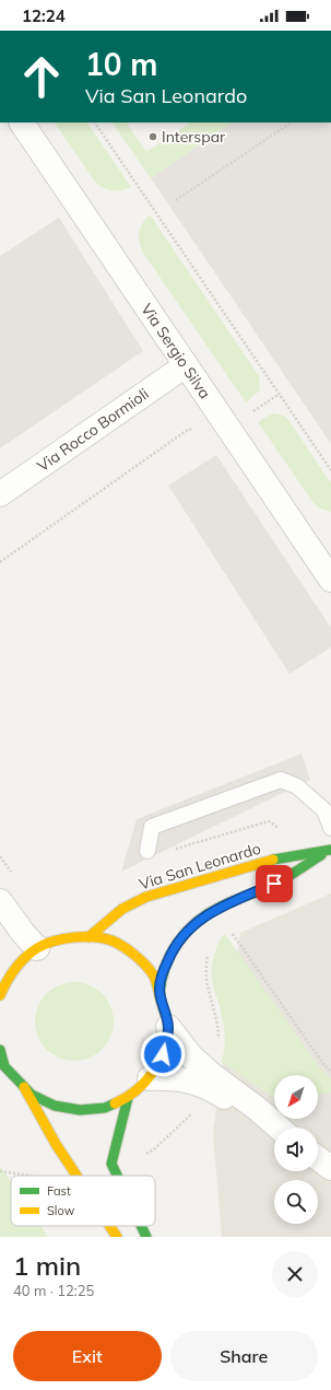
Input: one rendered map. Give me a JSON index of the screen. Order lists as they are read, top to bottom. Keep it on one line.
{"streets":{"main road":["Via San Leonardo"],"street":["Via Sergio Silva","Via Rocco Bormioli"]},"crossings":[["Via Sergio Silva","Via Rocco Bormioli"]],"places":["Interspar"],"legend":["Fast","Slow"],"north":"bottom left","page":{"status":"12:24","turn":["10 m","Via San Leonardo"],"heading":["1 min","40 m · 12:25"],"buttons":["Exit","Share"]}}
